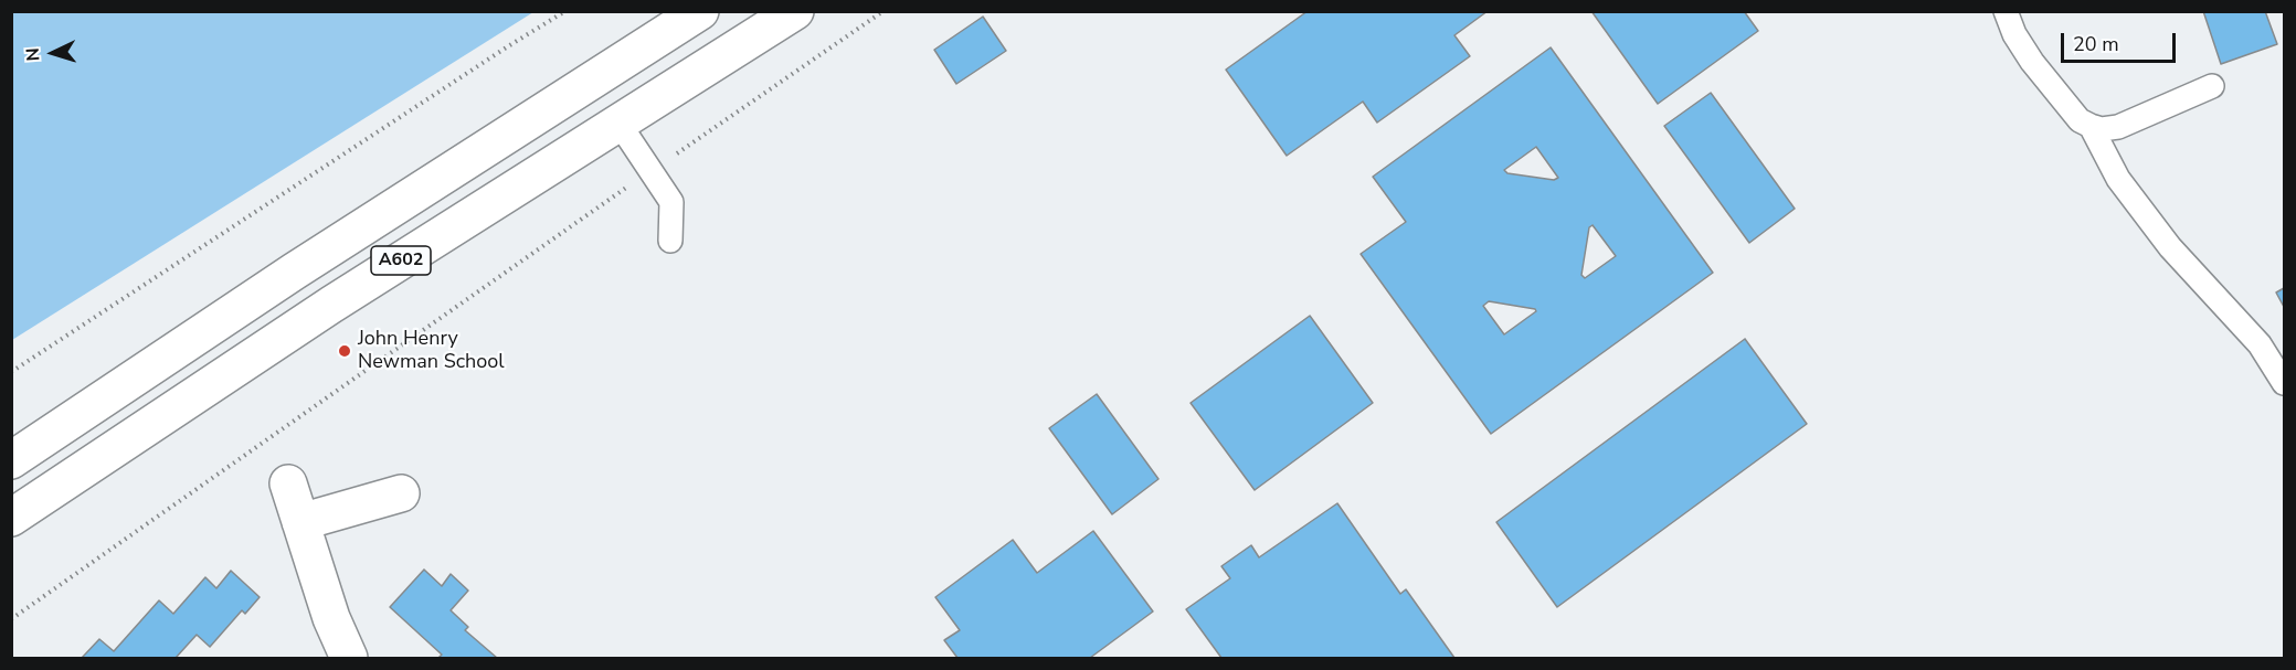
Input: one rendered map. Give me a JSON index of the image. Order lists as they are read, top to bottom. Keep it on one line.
{"streets":{"main road":["A602"]},"places":["John Henry Newman School"],"scale_bar":"20 m","north":"left"}
